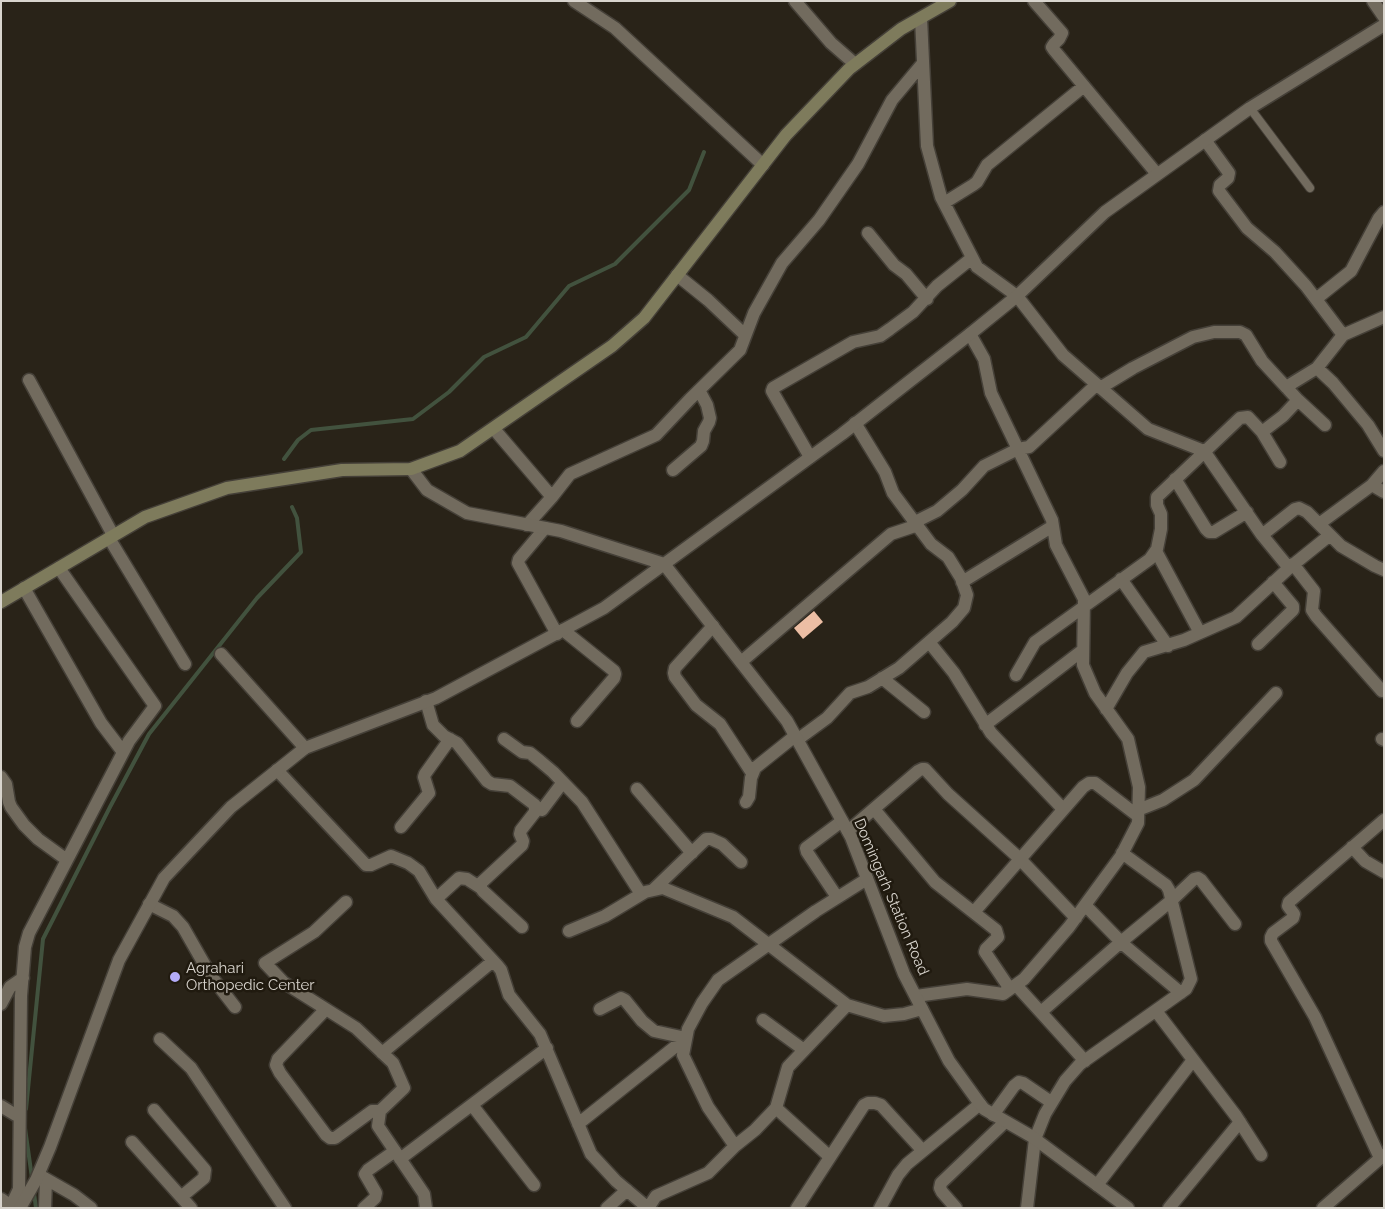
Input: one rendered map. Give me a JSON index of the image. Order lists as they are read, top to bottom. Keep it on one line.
{"streets":{"street":["Domingarh Station Road"]},"places":["Agrahari Orthopedic Center"]}
